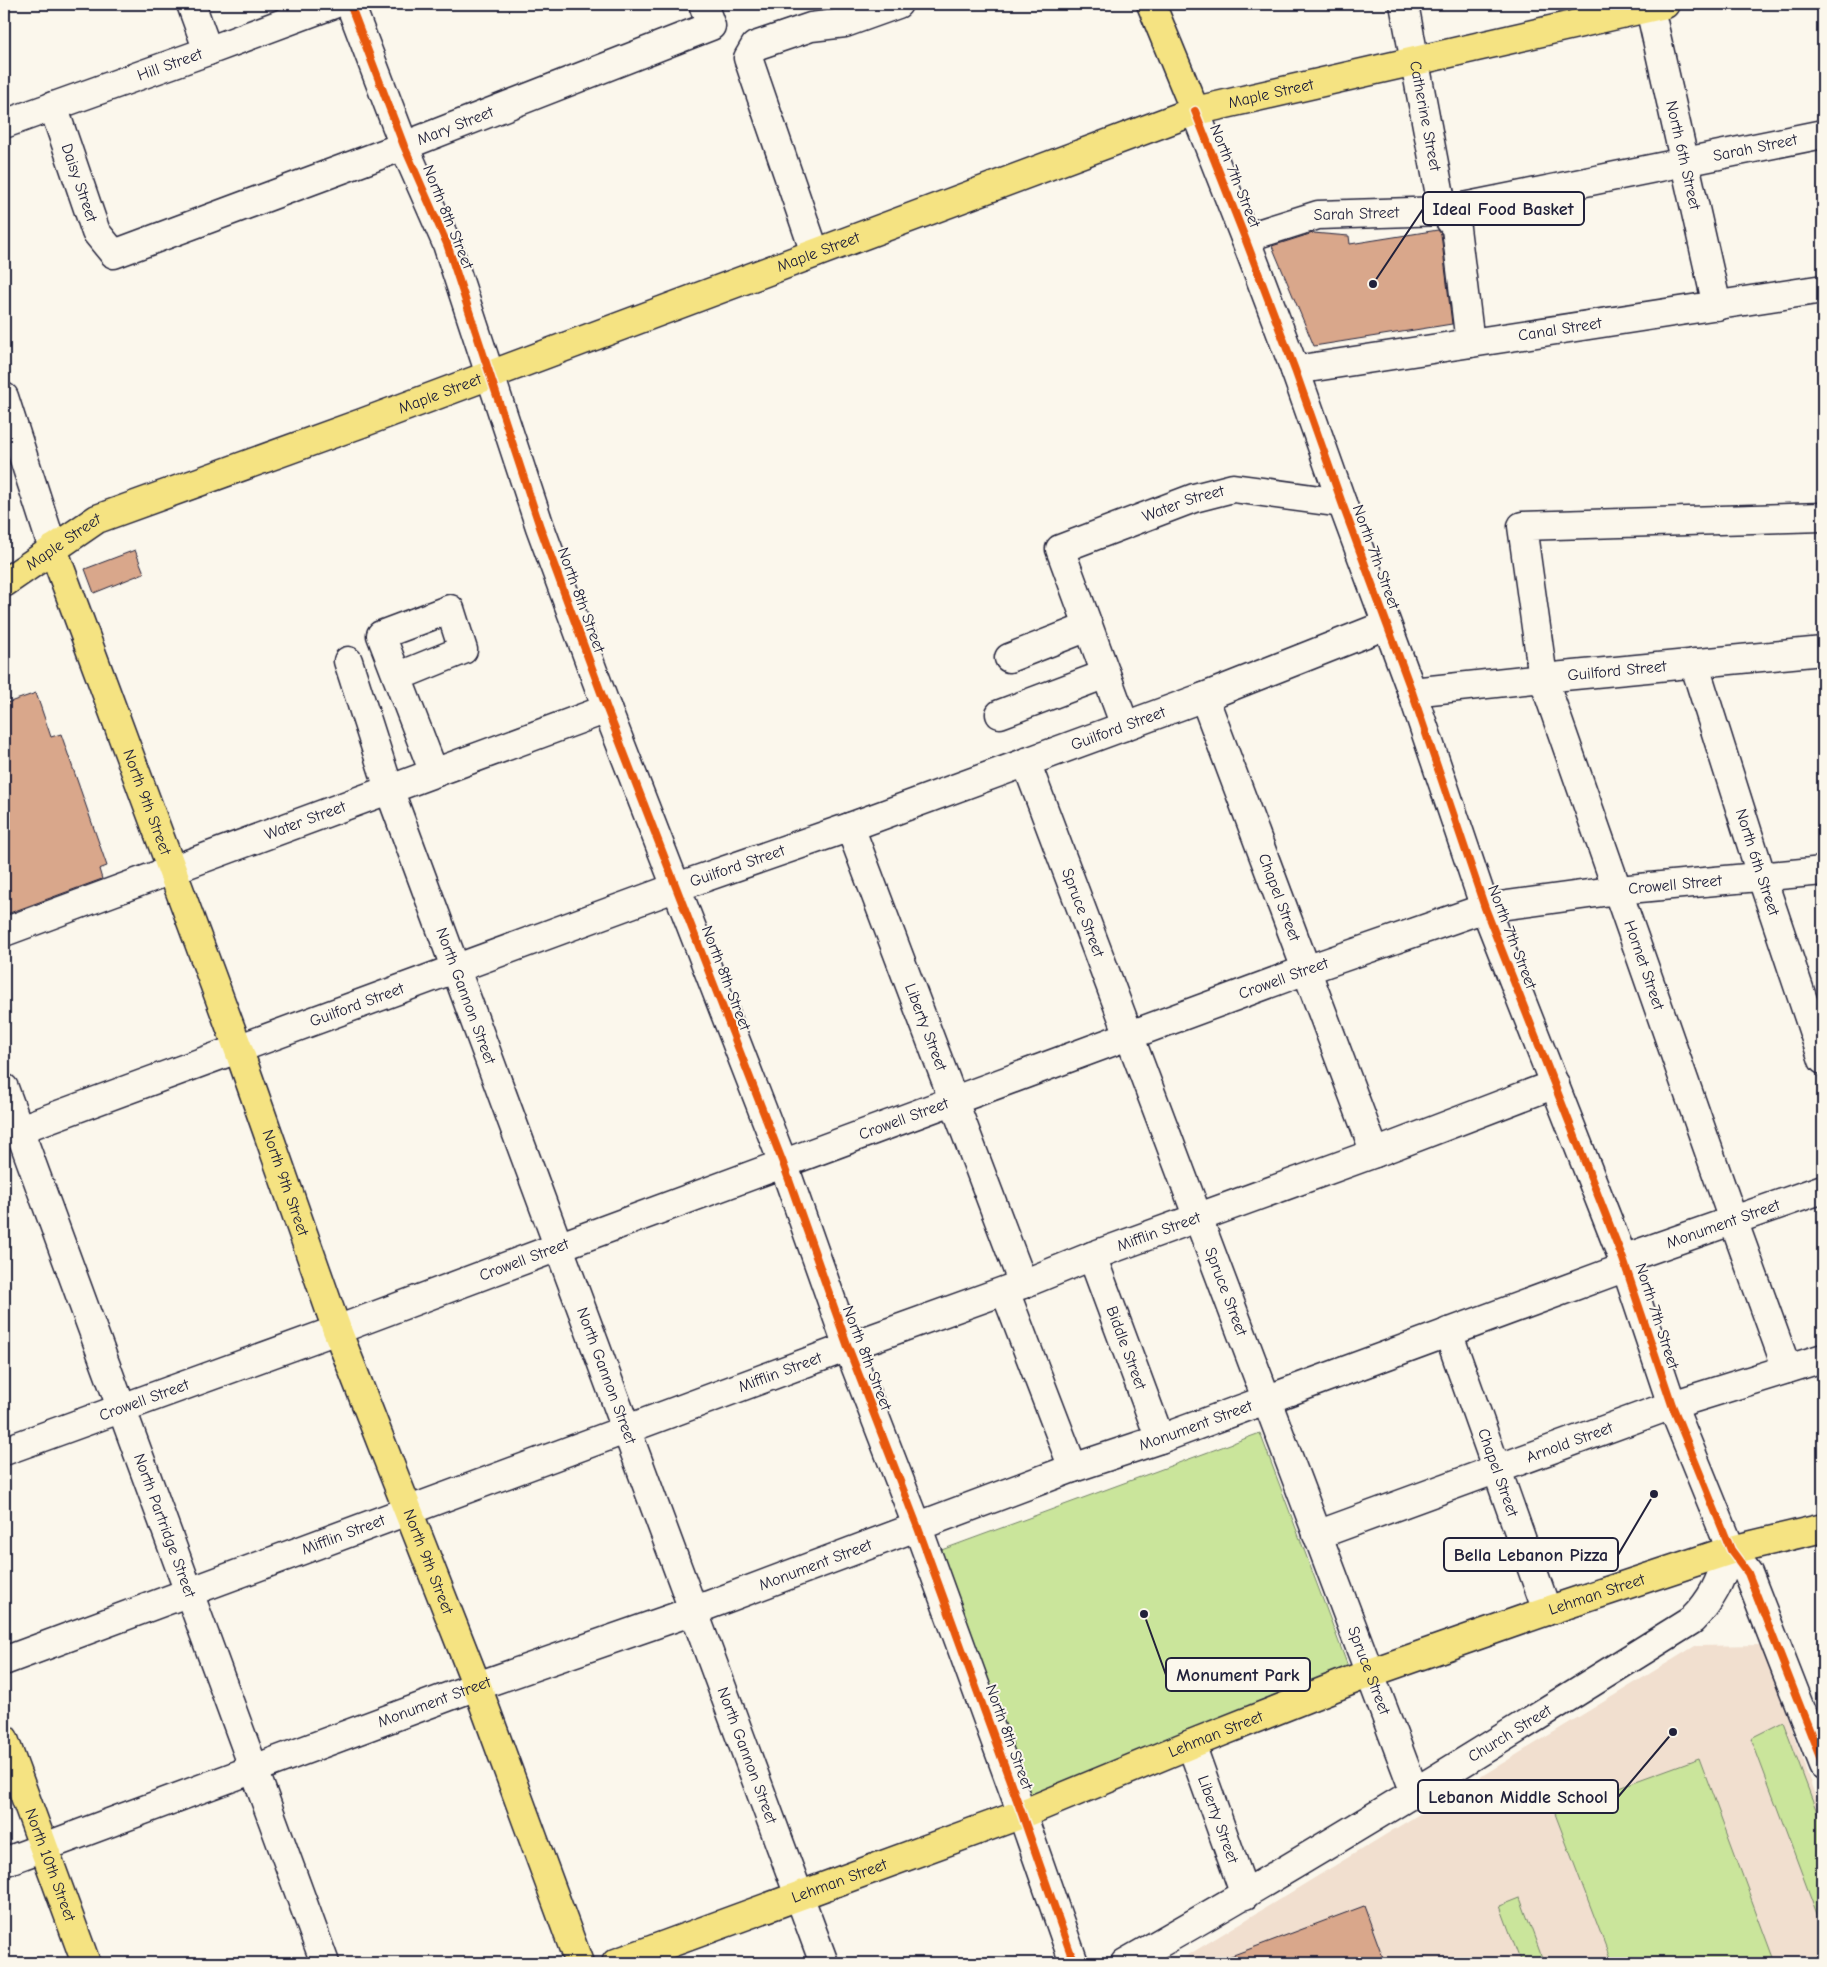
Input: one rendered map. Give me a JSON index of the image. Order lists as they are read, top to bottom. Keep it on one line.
{"streets":{"main road":["Maple Street","North 7th Street","North 9th Street","Lehman Street","North 10th Street"],"street":["Hill Street","Catherine Street","Mary Street","Sarah Street","North 6th Street","Daisy Street","North 8th Street","Canal Street","Water Street","Guilford Street","Crowell Street","Chapel Street","Spruce Street","Hornet Street","North Gannon Street","Liberty Street","Monument Street","Mifflin Street","Biddle Street","Arnold Street","North Partridge Street","Church Street"]},"crossings":[["Hill Street","Daisy Street"],["Maple Street","Catherine Street"],["Maple Street","North 6th Street"],["Maple Street","North 7th Street"],["Maple Street","North 8th Street"],["Maple Street","North 9th Street"],["Catherine Street","Sarah Street"],["Catherine Street","Canal Street"],["Mary Street","Daisy Street"],["Mary Street","North 8th Street"],["Sarah Street","North 6th Street"],["Sarah Street","North 7th Street"],["North 6th Street","Canal Street"],["North 6th Street","Guilford Street"],["North 6th Street","Crowell Street"],["North 7th Street","Canal Street"],["North 7th Street","Water Street"],["North 7th Street","Guilford Street"],["North 7th Street","Crowell Street"],["North 7th Street","Monument Street"],["North 7th Street","Mifflin Street"],["North 7th Street","Arnold Street"],["North 7th Street","Lehman Street"],["North 7th Street","Church Street"],["North 8th Street","Water Street"],["North 8th Street","Guilford Street"],["North 8th Street","Crowell Street"],["North 8th Street","Monument Street"],["North 8th Street","Mifflin Street"],["North 8th Street","Lehman Street"],["Water Street","North 9th Street"],["Water Street","North Gannon Street"],["Guilford Street","North 9th Street"],["Guilford Street","Chapel Street"],["Guilford Street","Spruce Street"],["Guilford Street","Hornet Street"],["Guilford Street","North Gannon Street"],["Guilford Street","Liberty Street"],["Guilford Street","North Partridge Street"],["North 9th Street","Crowell Street"],["North 9th Street","Monument Street"],["North 9th Street","Mifflin Street"],["Crowell Street","Chapel Street"],["Crowell Street","Spruce Street"],["Crowell Street","Hornet Street"],["Crowell Street","North Gannon Street"],["Crowell Street","Liberty Street"],["Crowell Street","North Partridge Street"],["Chapel Street","Monument Street"],["Chapel Street","Mifflin Street"],["Chapel Street","Arnold Street"],["Chapel Street","Lehman Street"],["Spruce Street","Monument Street"],["Spruce Street","Mifflin Street"],["Spruce Street","Arnold Street"],["Spruce Street","Lehman Street"],["Spruce Street","Church Street"],["Hornet Street","Monument Street"],["Hornet Street","Arnold Street"],["North Gannon Street","Monument Street"],["North Gannon Street","Mifflin Street"],["North Gannon Street","Lehman Street"],["Liberty Street","Monument Street"],["Liberty Street","Mifflin Street"],["Liberty Street","Lehman Street"],["Liberty Street","Church Street"],["Monument Street","Biddle Street"],["Monument Street","North Partridge Street"],["Monument Street","North 10th Street"],["Mifflin Street","Biddle Street"],["Mifflin Street","North Partridge Street"],["Lehman Street","Church Street"]],"places":["Ideal Food Basket","Bella Lebanon Pizza","Monument Park","Lebanon Middle School"]}
